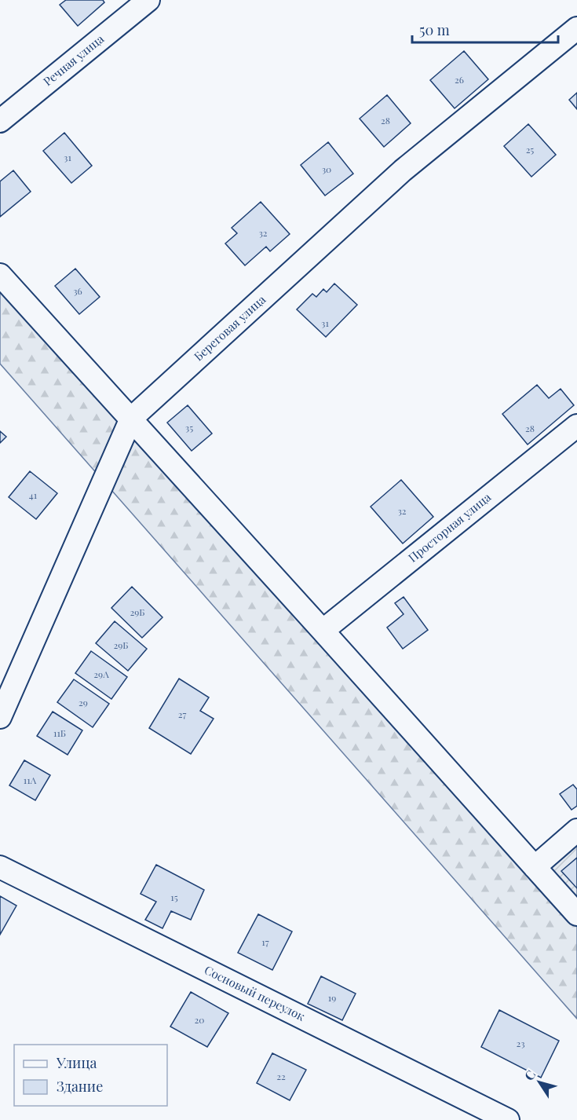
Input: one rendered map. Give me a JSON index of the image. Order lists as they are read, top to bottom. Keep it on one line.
{"streets":{"street":["Речная улица","Береговая улица","Просторная улица","Сосновый переулок"]},"house_numbers":["26","28","25","31","30","32","36","31","35","28","41","32","29Б","29Б","29А","29","27","11Б","11А","15","17","19","20","23","22"],"legend":["Улица","Здание"],"scale_bar":"50 m","north":"top left"}
